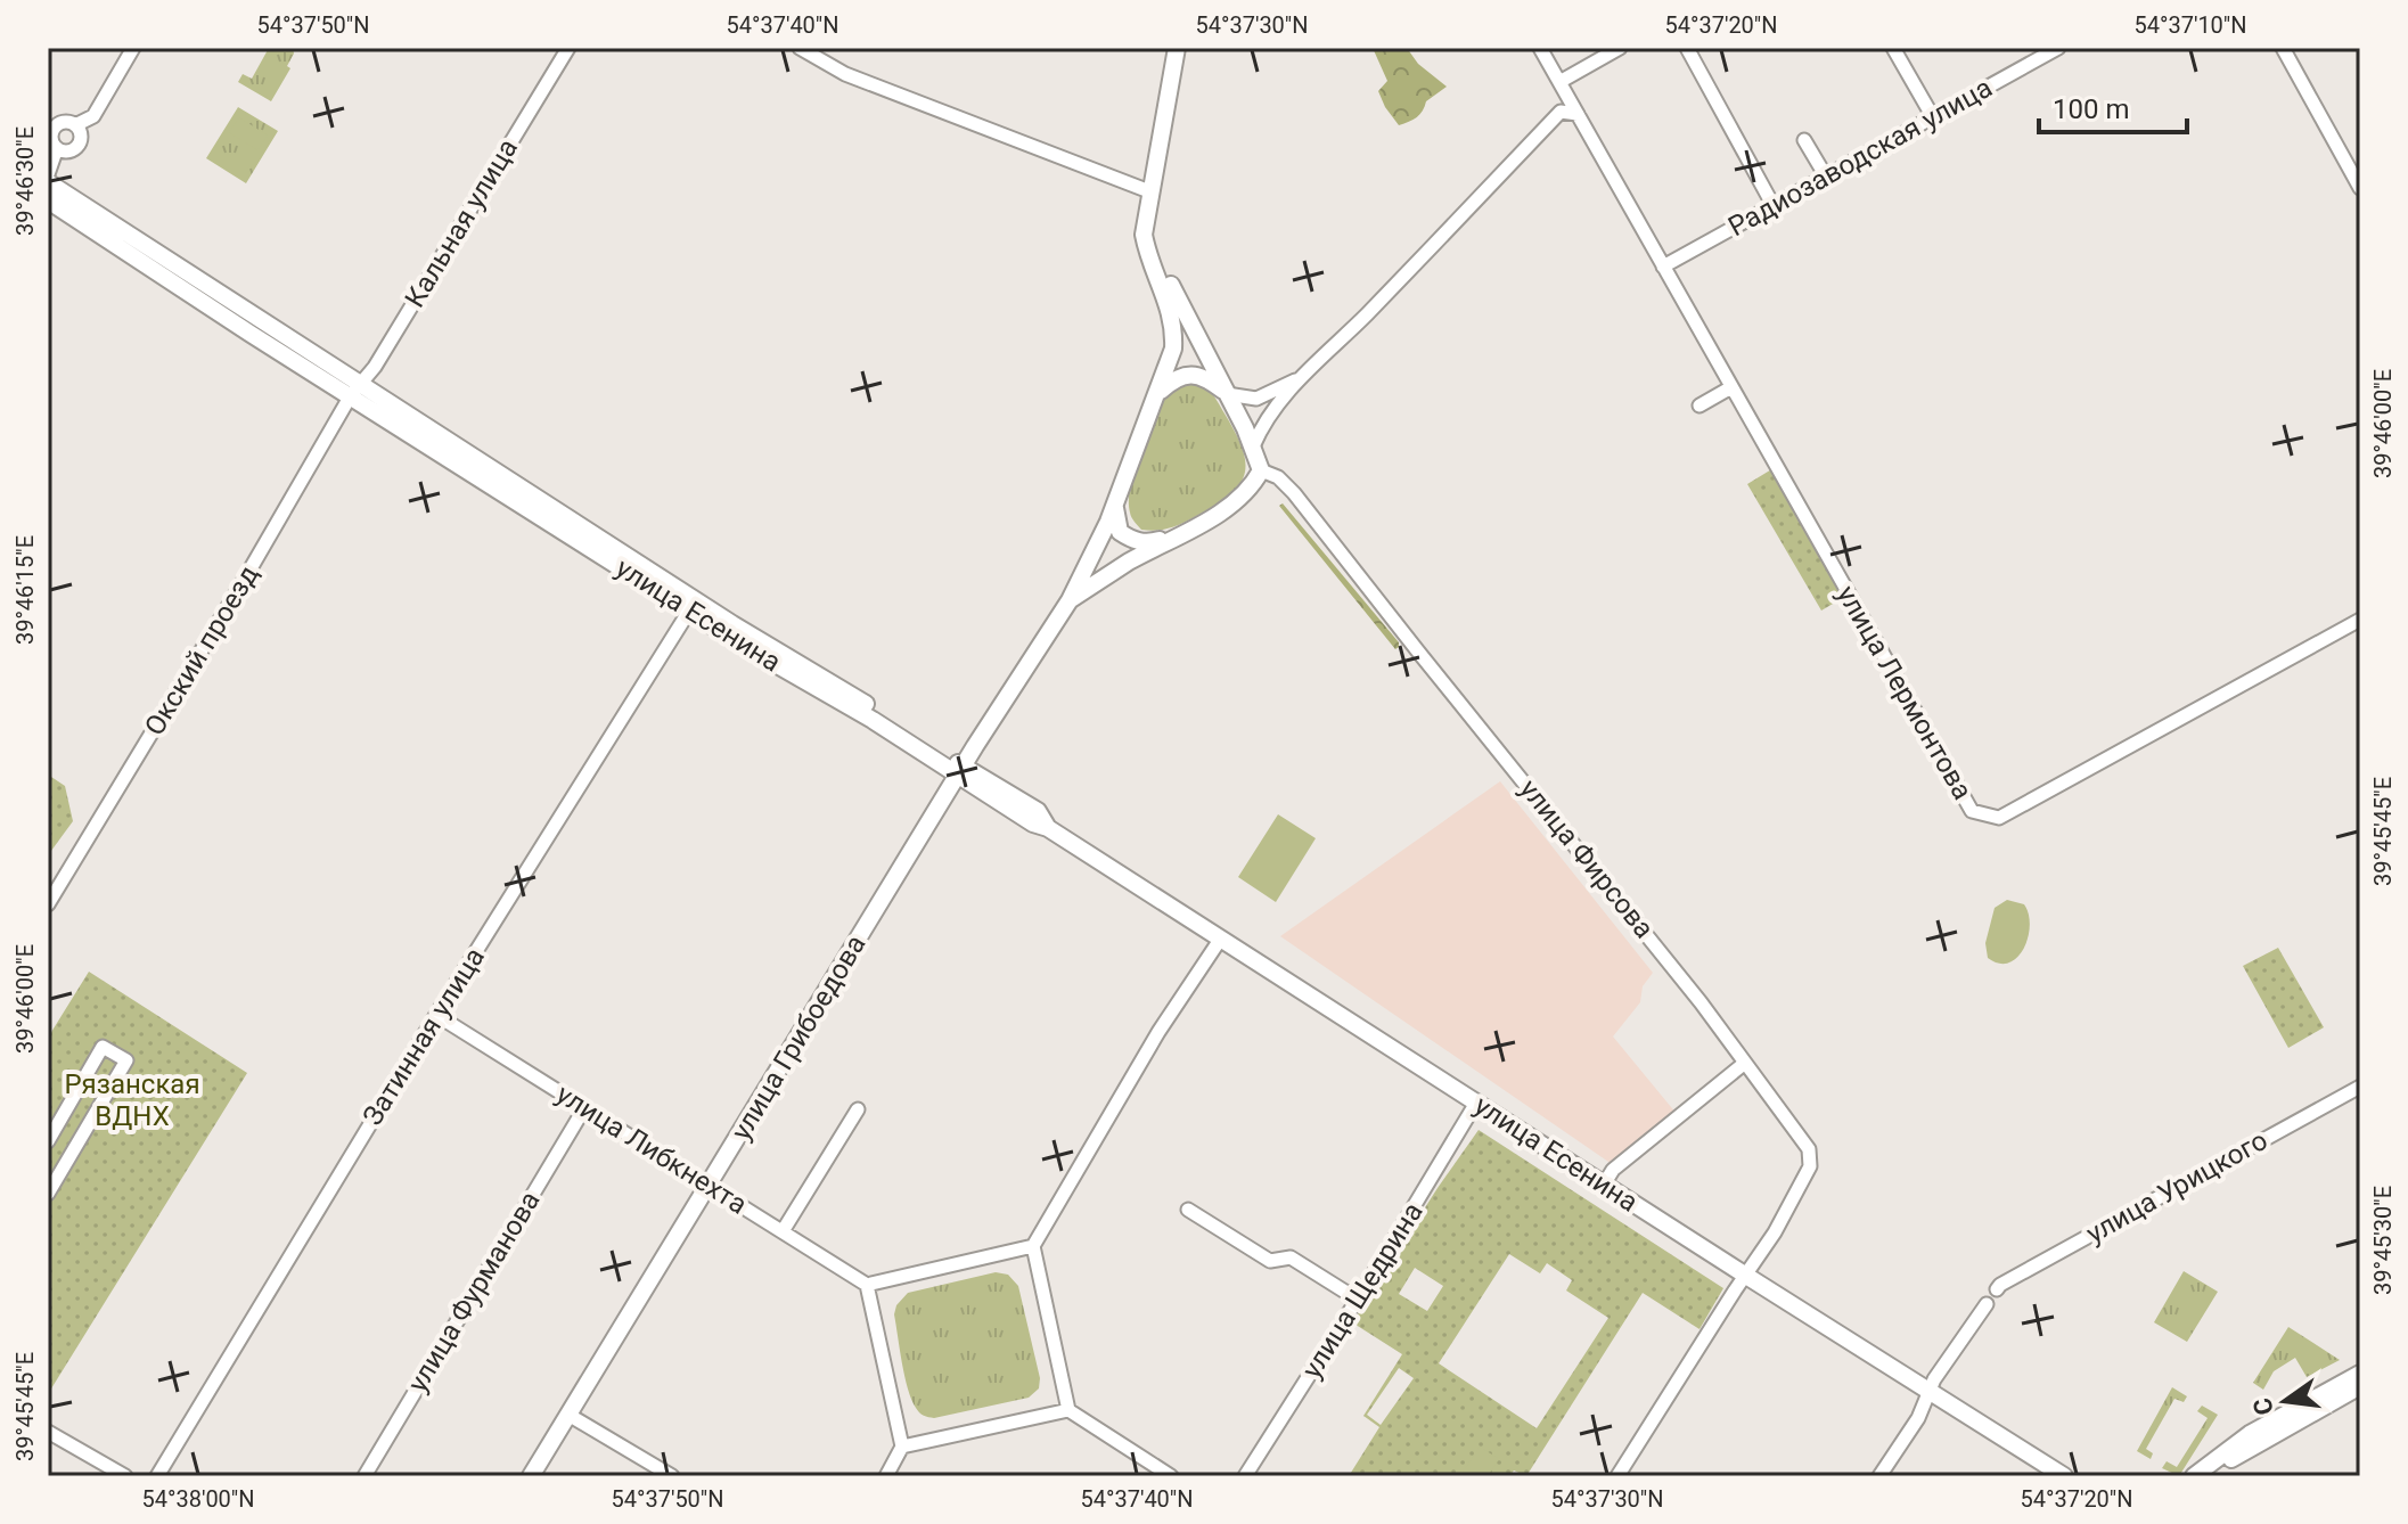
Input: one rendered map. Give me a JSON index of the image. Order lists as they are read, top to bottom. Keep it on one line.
{"streets":{"main road":["улица Есенина","улица Грибоедова"],"street":["Радиозаводская улица","Кальная улица","Окский проезд","улица Лермонтова","улица Фирсова","Затинная улица","улица Либкнехта","улица Урицкого","улица Щедрина","улица Фурманова"]},"crossings":[["Радиозаводская улица","улица Лермонтова"],["Кальная улица","улица Есенина"],["Кальная улица","Окский проезд"],["улица Есенина","Окский проезд"],["улица Есенина","улица Фирсова"],["улица Есенина","Затинная улица"],["улица Есенина","улица Грибоедова"],["улица Есенина","улица Щедрина"],["Затинная улица","улица Либкнехта"],["улица Грибоедова","улица Либкнехта"],["улица Либкнехта","улица Фурманова"]],"parks":["Рязанская ВДНХ"],"scale_bar":"100 m","north":"left","coordinates":["54°37'50\"N","54°37'40\"N","54°37'30\"N","54°37'20\"N","54°37'10\"N","39°46'30\"E","39°46'00\"E","39°46'15\"E","39°45'45\"E","39°45'30\"E","54°38'00\"N"]}
